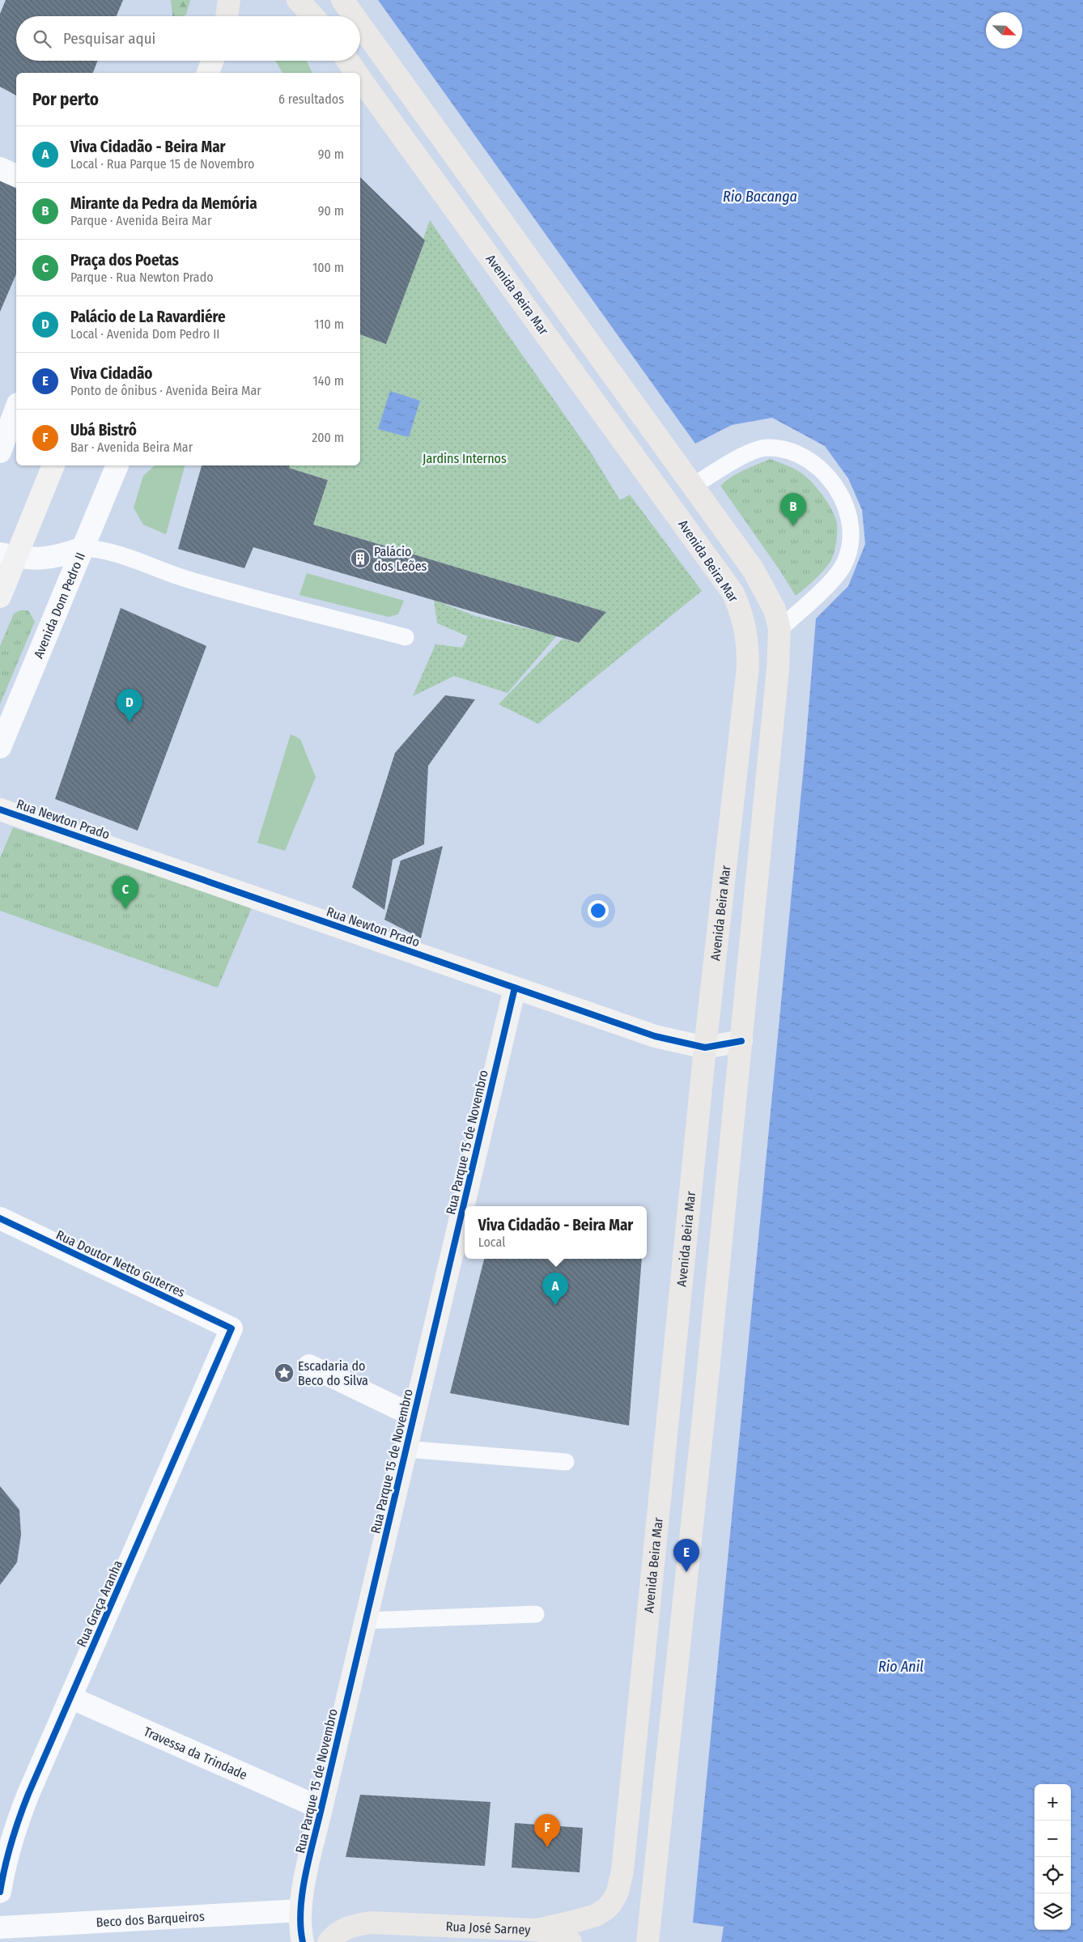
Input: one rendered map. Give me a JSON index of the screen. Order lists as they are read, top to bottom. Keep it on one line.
{"streets":{"main road":["Avenida Beira Mar","Rua José Sarney"],"street":["Avenida Dom Pedro II","Rua Newton Prado","Rua Parque 15 de Novembro","Rua Doutor Netto Guterres","Rua Graça Aranha","Travessa da Trindade","Beco dos Barqueiros"]},"crossings":[["Avenida Beira Mar","Rua Newton Prado"],["Avenida Beira Mar","Rua José Sarney"],["Rua Newton Prado","Rua Parque 15 de Novembro"],["Rua Parque 15 de Novembro","Travessa da Trindade"],["Rua Parque 15 de Novembro","Beco dos Barqueiros"],["Rua Doutor Netto Guterres","Rua Graça Aranha"],["Rua Graça Aranha","Travessa da Trindade"]],"water":["Rio Bacanga","Rio Anil"],"parks":["Jardins Internos"],"places":{"building":["Palácio dos Leões"],"place":["Escadaria do Beco do Silva"]},"north":"bottom right","page":{"search":"Pesquisar aqui","heading":["Por perto","6 resultados"],"list":[{"mark":"A","name":"Viva Cidadão - Beira Mar","note":"Local · Rua Parque 15 de Novembro","value":"90 m"},{"mark":"B","name":"Mirante da Pedra da Memória","note":"Parque · Avenida Beira Mar","value":"90 m"},{"mark":"C","name":"Praça dos Poetas","note":"Parque · Rua Newton Prado","value":"100 m"},{"mark":"D","name":"Palácio de La Ravardiére","note":"Local · Avenida Dom Pedro II","value":"110 m"},{"mark":"E","name":"Viva Cidadão","note":"Ponto de ônibus · Avenida Beira Mar","value":"140 m"},{"mark":"F","name":"Ubá Bistrô","note":"Bar · Avenida Beira Mar","value":"200 m"}],"pins":["B","D","C","A","E","F"],"popup":["Viva Cidadão - Beira Mar","Local"],"map_buttons":["+","−"]}}
